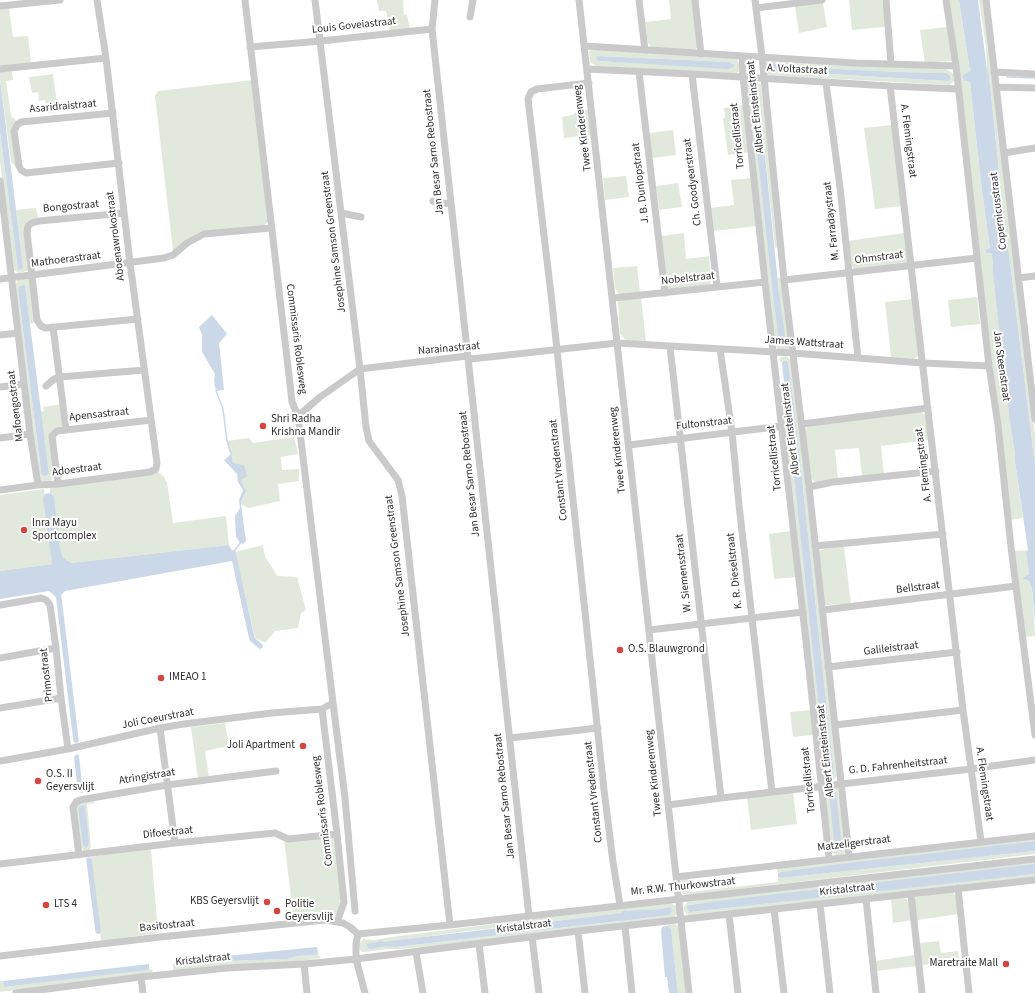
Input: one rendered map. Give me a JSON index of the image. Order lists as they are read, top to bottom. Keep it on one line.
{"streets":{"street":["Louis Goveiastraat","A. Voltastraat","Asaridraistraat","Albert Einsteinstraat","Twee Kinderenweg","Torricellistraat","A. Flemingstraat","Jan Besar Sarno Rebostraat","Ch. Goodyearstraat","J. B. Dunlopstraat","Bongostraat","Copernicusstraat","M. Farradaystraat","Aboenawrokostraat","Josephine Samson Greenstraat","Ohmstraat","Mathoerastraat","Nobelstraat","Commissaris Roblesweg","James Wattstraat","Narainastraat","Jan Steenstraat","Mafoengostraat","Apensastraat","Fultonstraat","Adoestraat","Constant Vredenstraat","K. R. Dieselstraat","W. Siemensstraat","Bellstraat","Galileistraat","Primostraat","Joli Coeurstraat","G. D. Fahrenheitstraat","Atringistraat","Difoestraat","Matzeligerstraat","Mr. R.W. Thurkowstraat","Kristalstraat","Basitostraat"]},"crossings":[["Louis Goveiastraat","Jan Besar Sarno Rebostraat"],["Louis Goveiastraat","Josephine Samson Greenstraat"],["Louis Goveiastraat","Commissaris Roblesweg"],["A. Voltastraat","Albert Einsteinstraat"],["A. Voltastraat","Twee Kinderenweg"],["A. Voltastraat","Torricellistraat"],["A. Voltastraat","A. Flemingstraat"],["A. Voltastraat","Ch. Goodyearstraat"],["A. Voltastraat","J. B. Dunlopstraat"],["A. Voltastraat","M. Farradaystraat"],["A. Voltastraat","Jan Steenstraat"],["Asaridraistraat","Aboenawrokostraat"],["Albert Einsteinstraat","Ohmstraat"],["Albert Einsteinstraat","James Wattstraat"],["Albert Einsteinstraat","Bellstraat"],["Albert Einsteinstraat","Galileistraat"],["Albert Einsteinstraat","G. D. Fahrenheitstraat"],["Albert Einsteinstraat","Matzeligerstraat"],["Twee Kinderenweg","Nobelstraat"],["Twee Kinderenweg","James Wattstraat"],["Twee Kinderenweg","Narainastraat"],["Twee Kinderenweg","Fultonstraat"],["Twee Kinderenweg","Constant Vredenstraat"],["Twee Kinderenweg","G. D. Fahrenheitstraat"],["Twee Kinderenweg","Matzeligerstraat"],["Twee Kinderenweg","Mr. R.W. Thurkowstraat"],["Twee Kinderenweg","Kristalstraat"],["Torricellistraat","Nobelstraat"],["Torricellistraat","James Wattstraat"],["Torricellistraat","Fultonstraat"],["Torricellistraat","G. D. Fahrenheitstraat"],["Torricellistraat","Matzeligerstraat"],["A. Flemingstraat","Ohmstraat"],["A. Flemingstraat","James Wattstraat"],["A. Flemingstraat","Bellstraat"],["A. Flemingstraat","Galileistraat"],["A. Flemingstraat","G. D. Fahrenheitstraat"],["A. Flemingstraat","Matzeligerstraat"],["Jan Besar Sarno Rebostraat","Narainastraat"],["Jan Besar Sarno Rebostraat","Mr. R.W. Thurkowstraat"],["Ch. Goodyearstraat","Nobelstraat"],["J. B. Dunlopstraat","Nobelstraat"],["Bongostraat","Aboenawrokostraat"],["Bongostraat","Mathoerastraat"],["M. Farradaystraat","Ohmstraat"],["M. Farradaystraat","James Wattstraat"],["Aboenawrokostraat","Mathoerastraat"],["Aboenawrokostraat","Apensastraat"],["Aboenawrokostraat","Adoestraat"],["Josephine Samson Greenstraat","Narainastraat"],["Josephine Samson Greenstraat","Mr. R.W. Thurkowstraat"],["Ohmstraat","Jan Steenstraat"],["Mathoerastraat","Commissaris Roblesweg"],["Mathoerastraat","Mafoengostraat"],["Commissaris Roblesweg","Narainastraat"],["Commissaris Roblesweg","Joli Coeurstraat"],["Commissaris Roblesweg","Difoestraat"],["Commissaris Roblesweg","Basitostraat"],["James Wattstraat","Narainastraat"],["James Wattstraat","Jan Steenstraat"],["James Wattstraat","K. R. Dieselstraat"],["James Wattstraat","W. Siemensstraat"],["Narainastraat","Constant Vredenstraat"],["Jan Steenstraat","Bellstraat"],["Mafoengostraat","Adoestraat"],["Apensastraat","Adoestraat"],["Fultonstraat","K. R. Dieselstraat"],["Fultonstraat","W. Siemensstraat"],["Constant Vredenstraat","Mr. R.W. Thurkowstraat"],["K. R. Dieselstraat","G. D. Fahrenheitstraat"],["W. Siemensstraat","G. D. Fahrenheitstraat"],["Primostraat","Joli Coeurstraat"],["Atringistraat","Difoestraat"]],"places":["Shri Radha Krishna Mandir","Inra Mayu Sportcomplex","O.S. Blauwgrond","IMEAO 1","Joli Apartment","O.S. II Geyersvlijt","KBS Geyersvlijt","LTS 4","Politie Geyersvlijt","Maretraite Mall"]}
